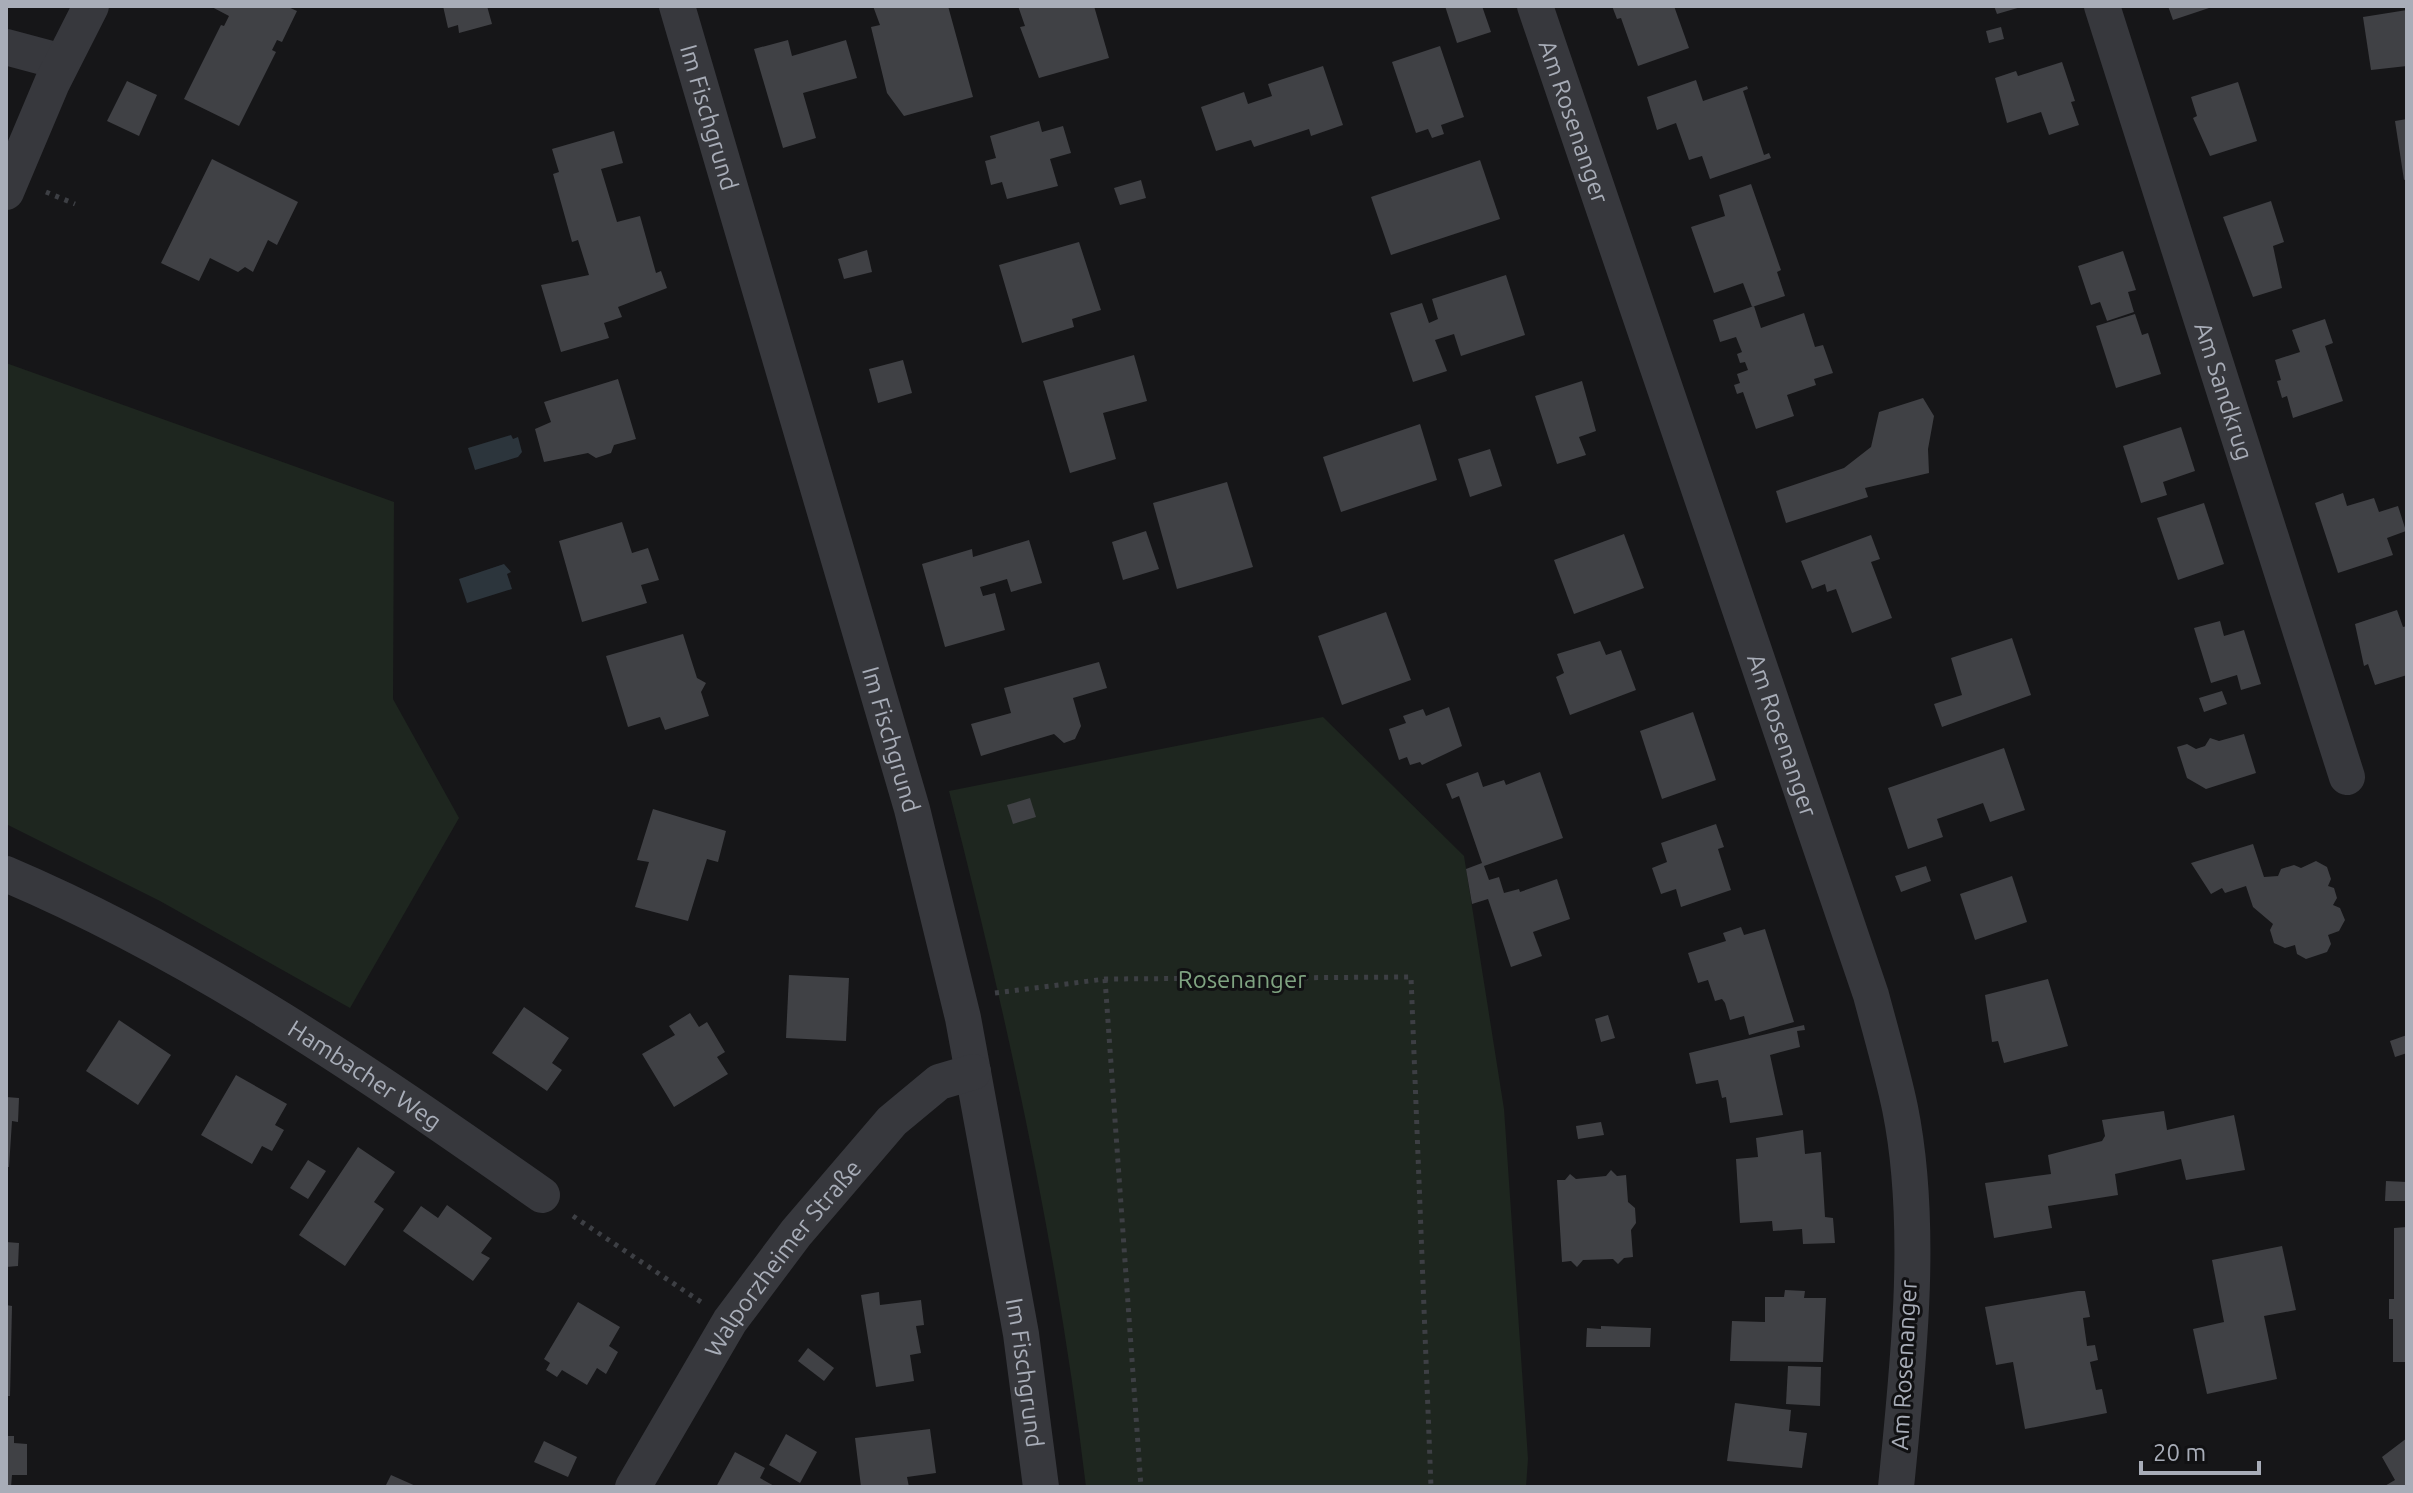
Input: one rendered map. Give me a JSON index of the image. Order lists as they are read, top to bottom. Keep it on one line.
{"streets":{"street":["Im Fischgrund","Am Rosenanger","Am Sandkrug","Hambacher Weg","Walporzheimer Straße"]},"crossings":[["Im Fischgrund","Walporzheimer Straße"]],"parks":["Rosenanger"],"scale_bar":"20 m"}
